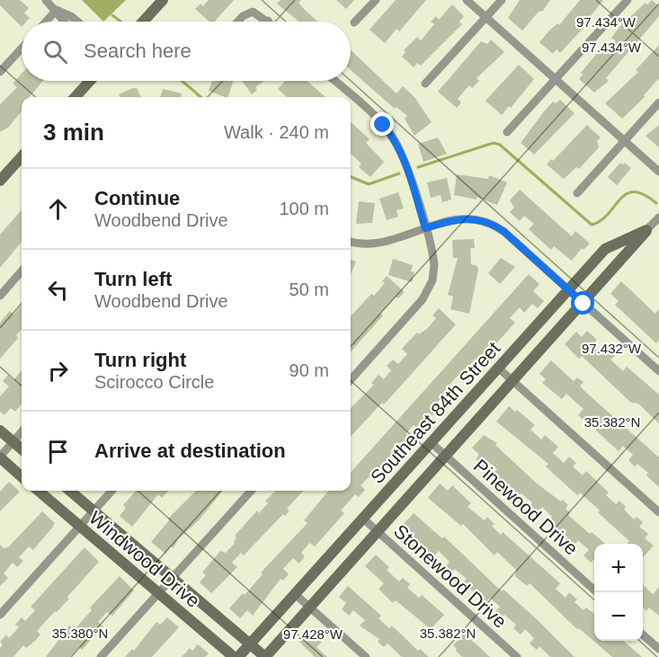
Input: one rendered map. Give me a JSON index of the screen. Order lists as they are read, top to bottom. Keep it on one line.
{"streets":{"street":["Southeast 84th Street","Pinewood Drive","Windwood Drive","Stonewood Drive"]},"crossings":[["Southeast 84th Street","Pinewood Drive"],["Southeast 84th Street","Windwood Drive"],["Southeast 84th Street","Stonewood Drive"]],"page":{"search":"Search here","heading":["3 min","Walk · 240 m"],"list":[["Continue","Woodbend Drive","100 m"],["Turn left","Woodbend Drive","50 m"],["Turn right","Scirocco Circle","90 m"],"Arrive at destination"],"map_buttons":["+","−"]},"coordinates":["97.434°W","97.432°W","35.382°N","35.380°N","97.428°W"]}
